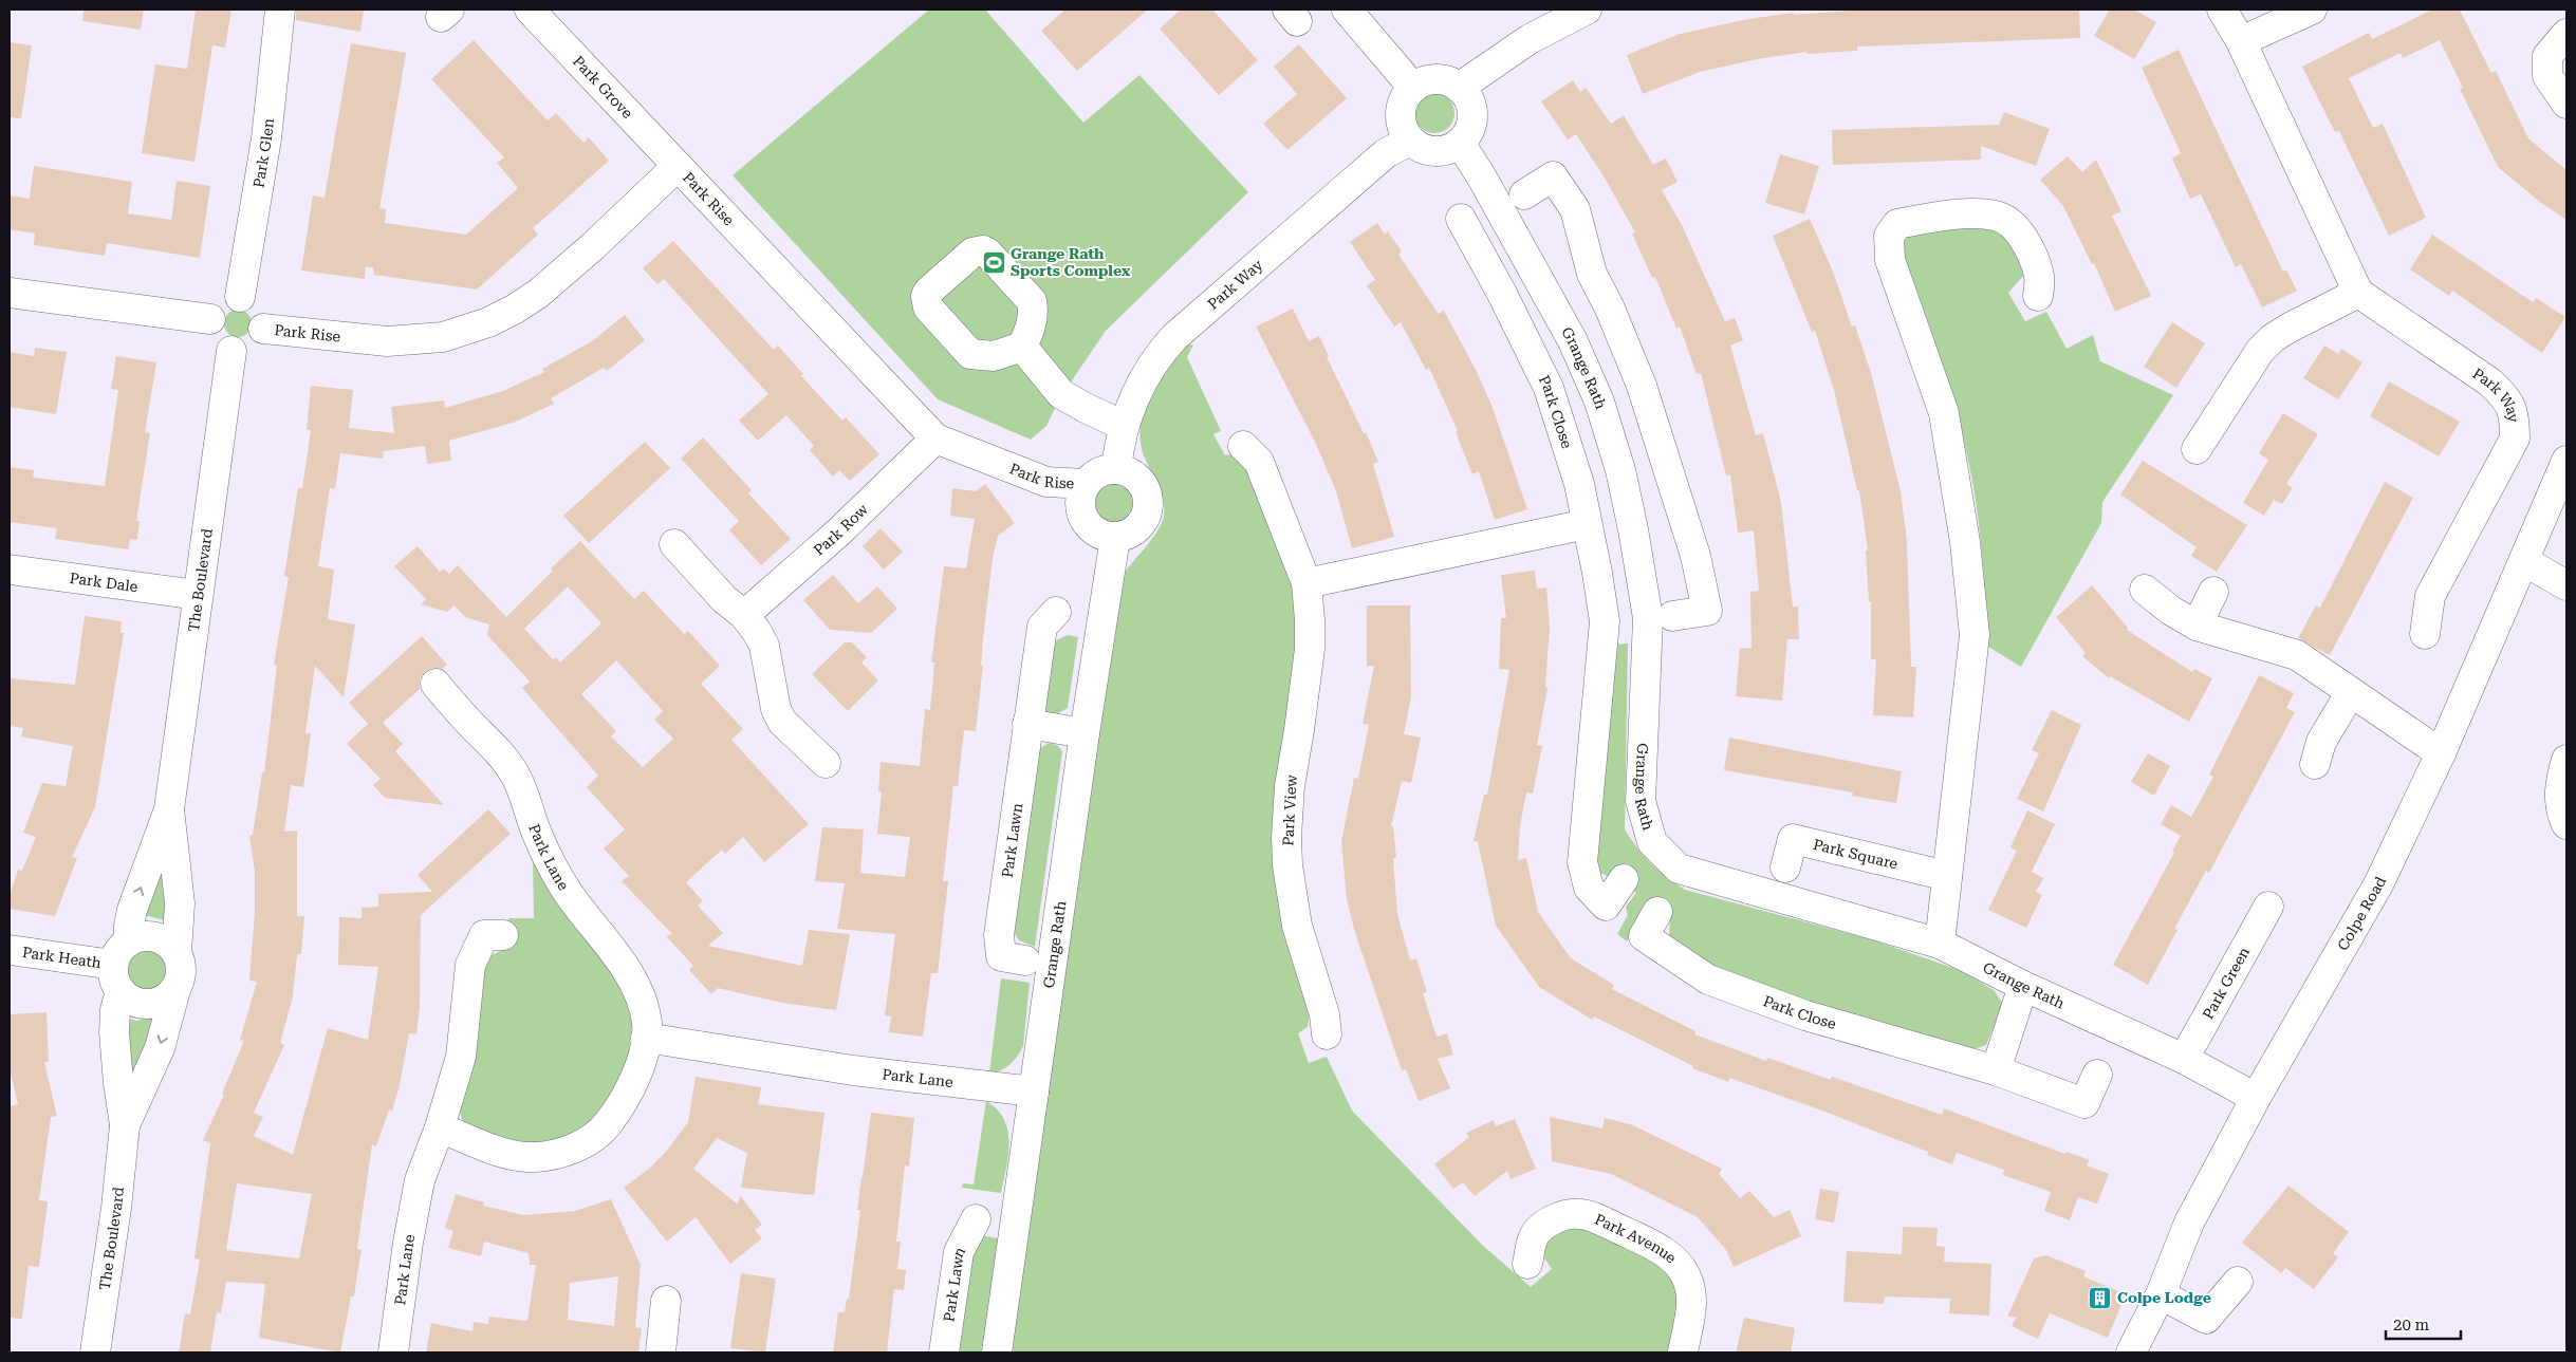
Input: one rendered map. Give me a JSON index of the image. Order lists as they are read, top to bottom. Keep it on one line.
{"streets":{"street":["Park Grove","Park Glen","Park Rise","Park Way","Grange Rath","Park Close","Park Row","The Boulevard","Park Dale","Park View","Park Lawn","Park Square","Park Lane","Colpe Road","Park Heath","Park Green","Park Avenue"]},"crossings":[["Park Grove","Park Rise"],["Park Glen","Park Rise"],["Park Glen","The Boulevard"],["Park Rise","Park Way"],["Park Rise","Grange Rath"],["Park Rise","Park Row"],["Park Rise","The Boulevard"],["Park Way","Grange Rath"],["Grange Rath","Park Lane"],["Grange Rath","Colpe Road"],["Grange Rath","Park Green"],["The Boulevard","Park Dale"],["The Boulevard","Park Heath"]],"places":{"sports":["Grange Rath Sports Complex"],"building":["Colpe Lodge"]},"scale_bar":"20 m"}
